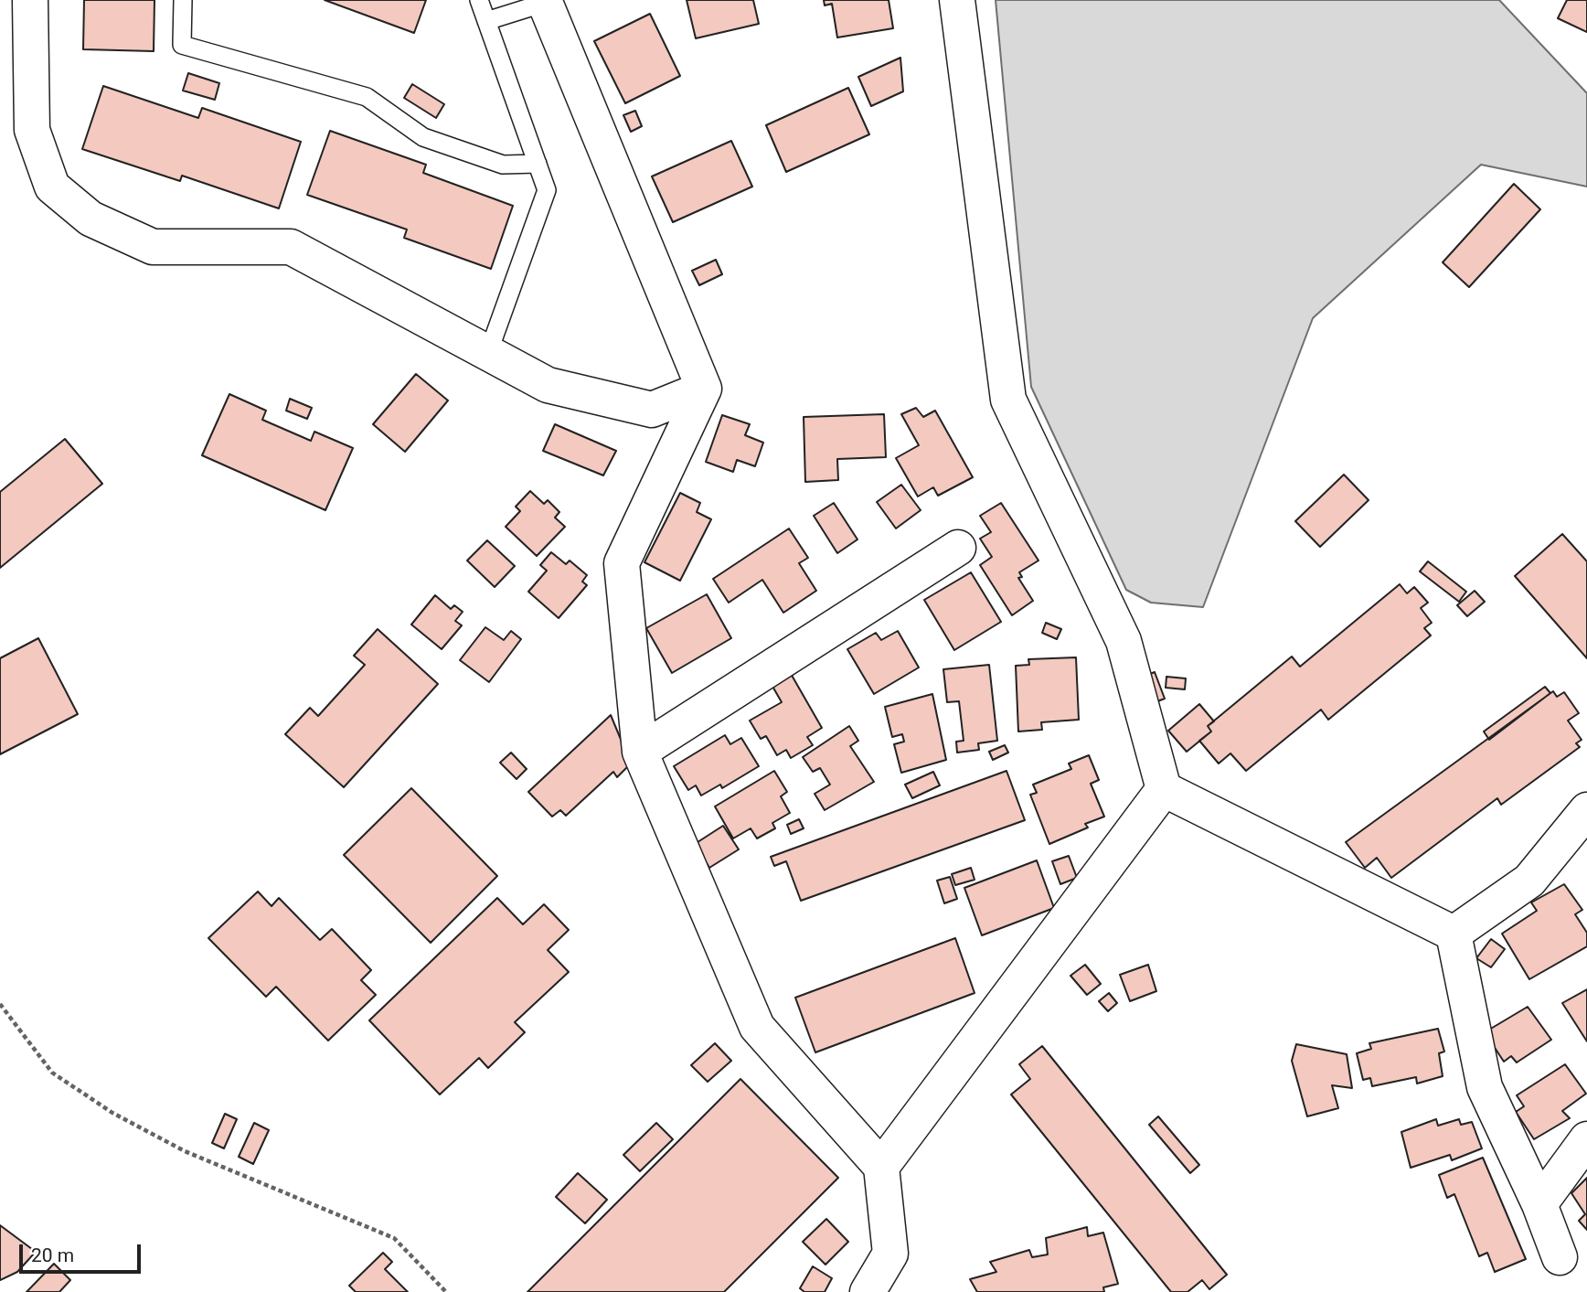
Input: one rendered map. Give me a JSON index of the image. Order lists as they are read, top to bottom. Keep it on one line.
{"scale_bar":"20 m"}
